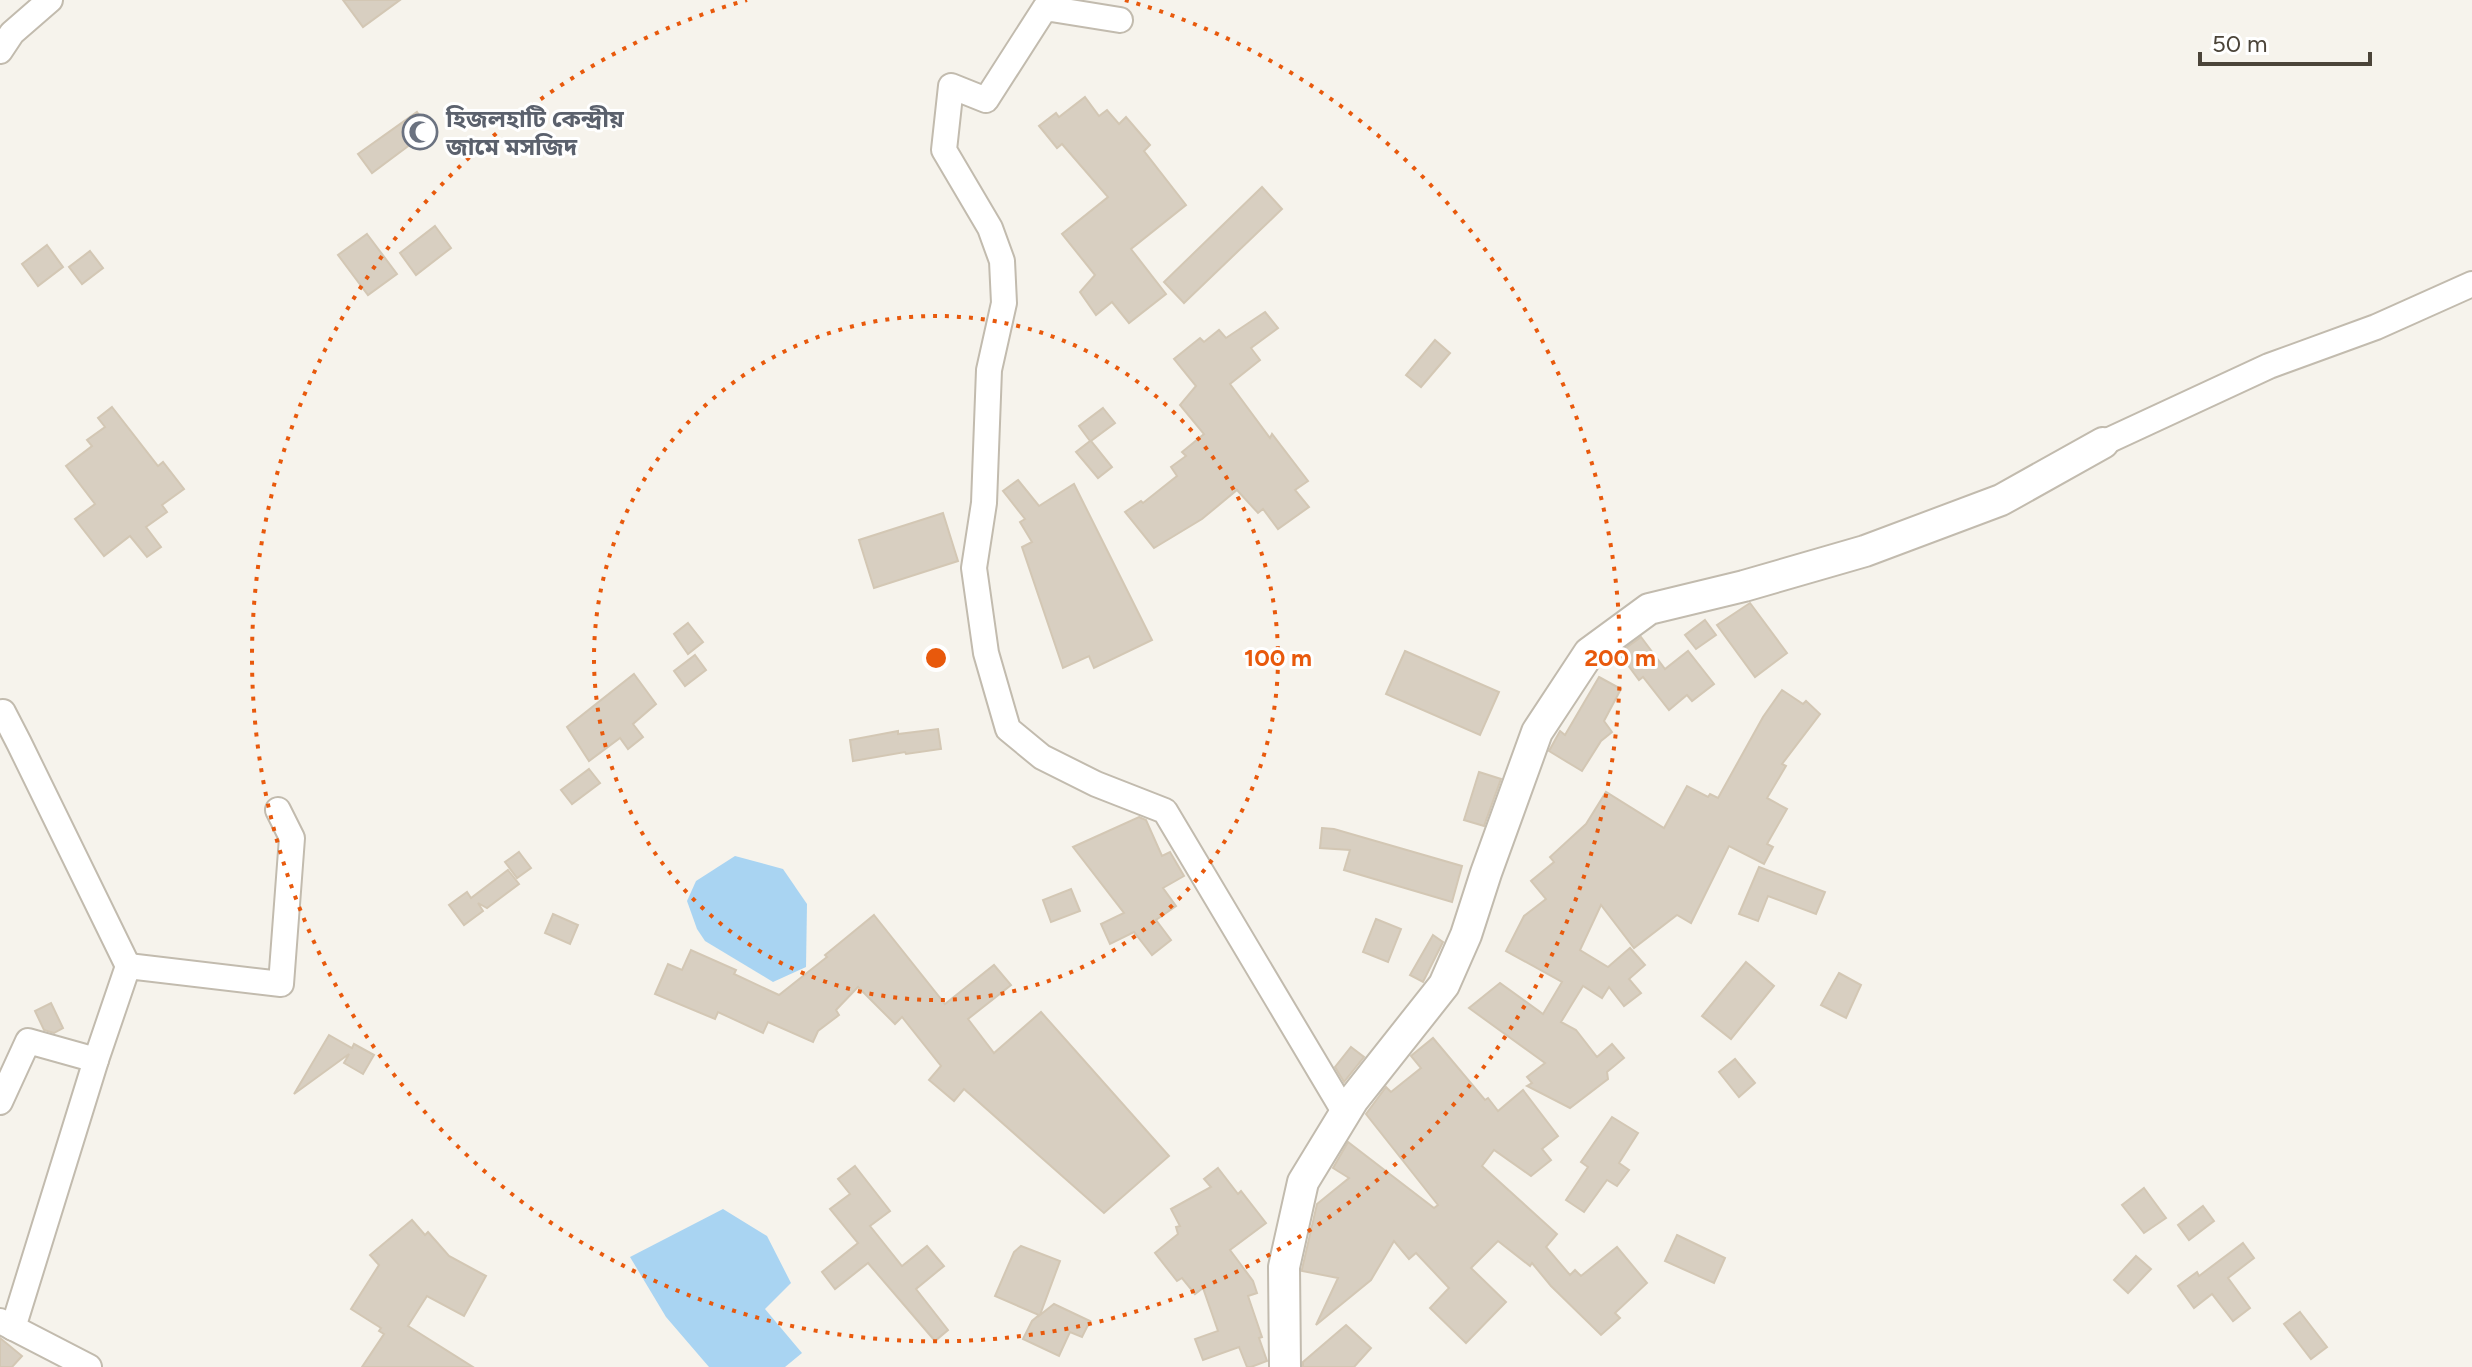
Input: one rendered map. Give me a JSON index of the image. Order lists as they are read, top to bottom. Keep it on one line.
{"places":{"mosque":["হিজলহাটি কেন্দ্রীয় জামে মসজিদ"]},"scale_bar":"50 m","rings":["100 m","200 m"]}
